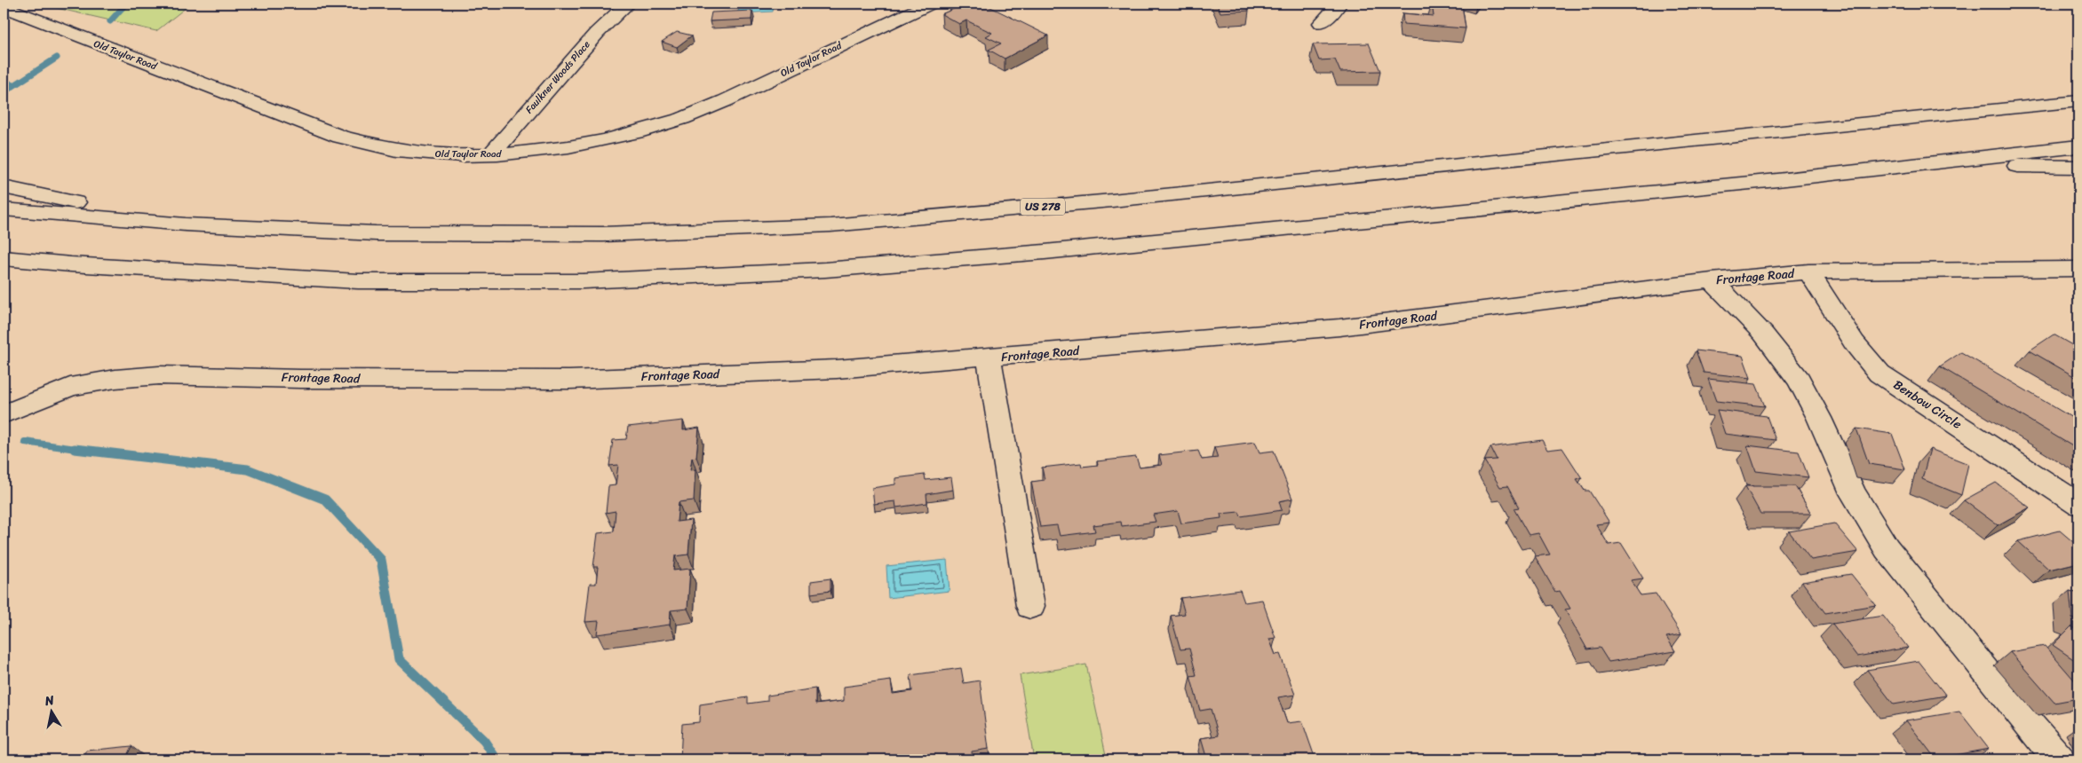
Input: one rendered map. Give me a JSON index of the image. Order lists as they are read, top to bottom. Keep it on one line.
{"streets":{"main road":["Old Taylor Road","Faulkner Woods Place","US 278","Frontage Road","Benbow Circle"]},"crossings":[["Old Taylor Road","Faulkner Woods Place"],["Frontage Road","Benbow Circle"]],"north":"top"}
